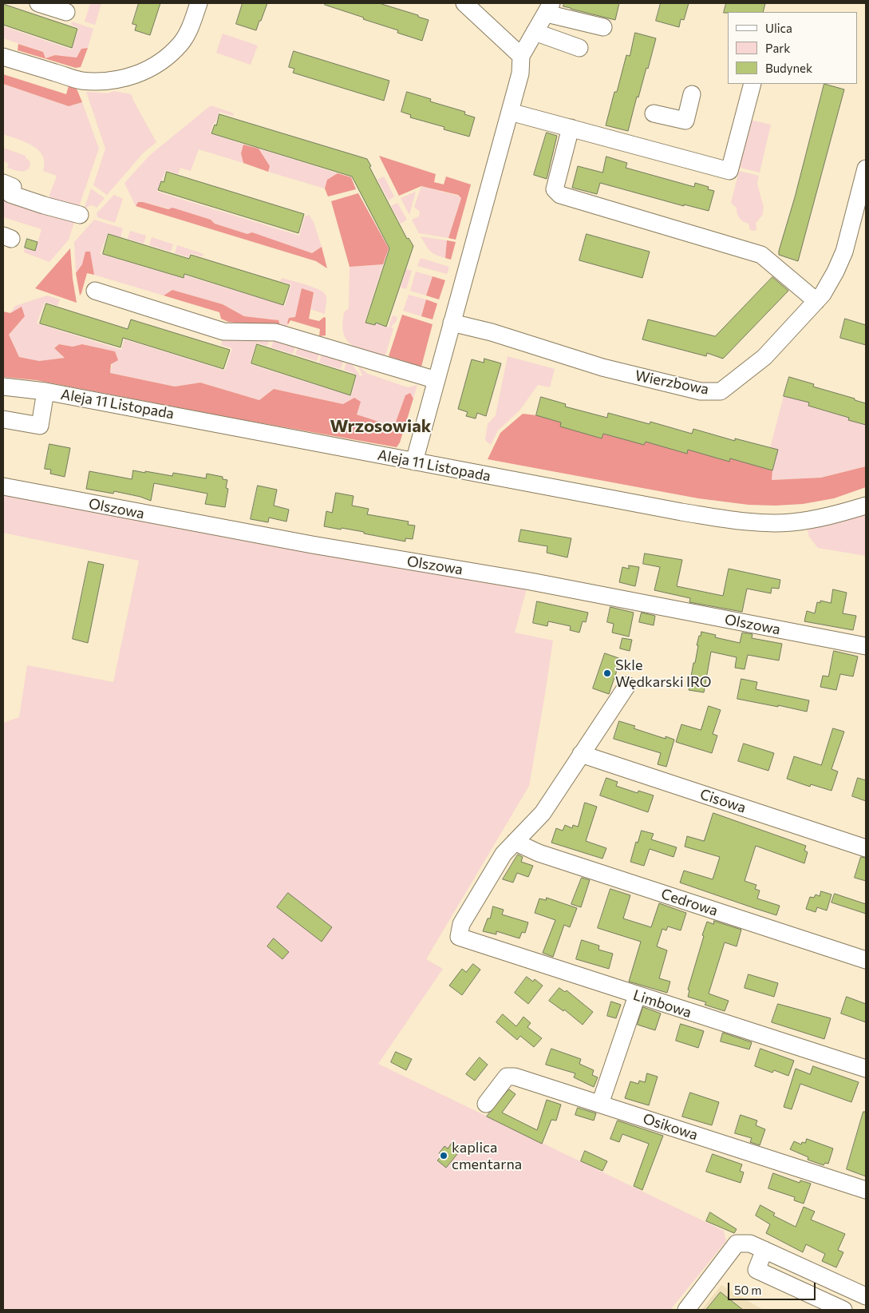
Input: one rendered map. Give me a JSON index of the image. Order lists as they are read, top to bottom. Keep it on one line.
{"streets":{"street":["Wierzbowa","Aleja 11 Listopada","Olszowa","Cisowa","Cedrowa","Limbowa","Osikowa"]},"crossings":[["Cedrowa","Limbowa"]],"districts":["Wrzosowiak"],"places":["Skle Wędkarski IRO","kaplica cmentarna"],"legend":["Ulica","Park","Budynek"],"scale_bar":"50 m"}
